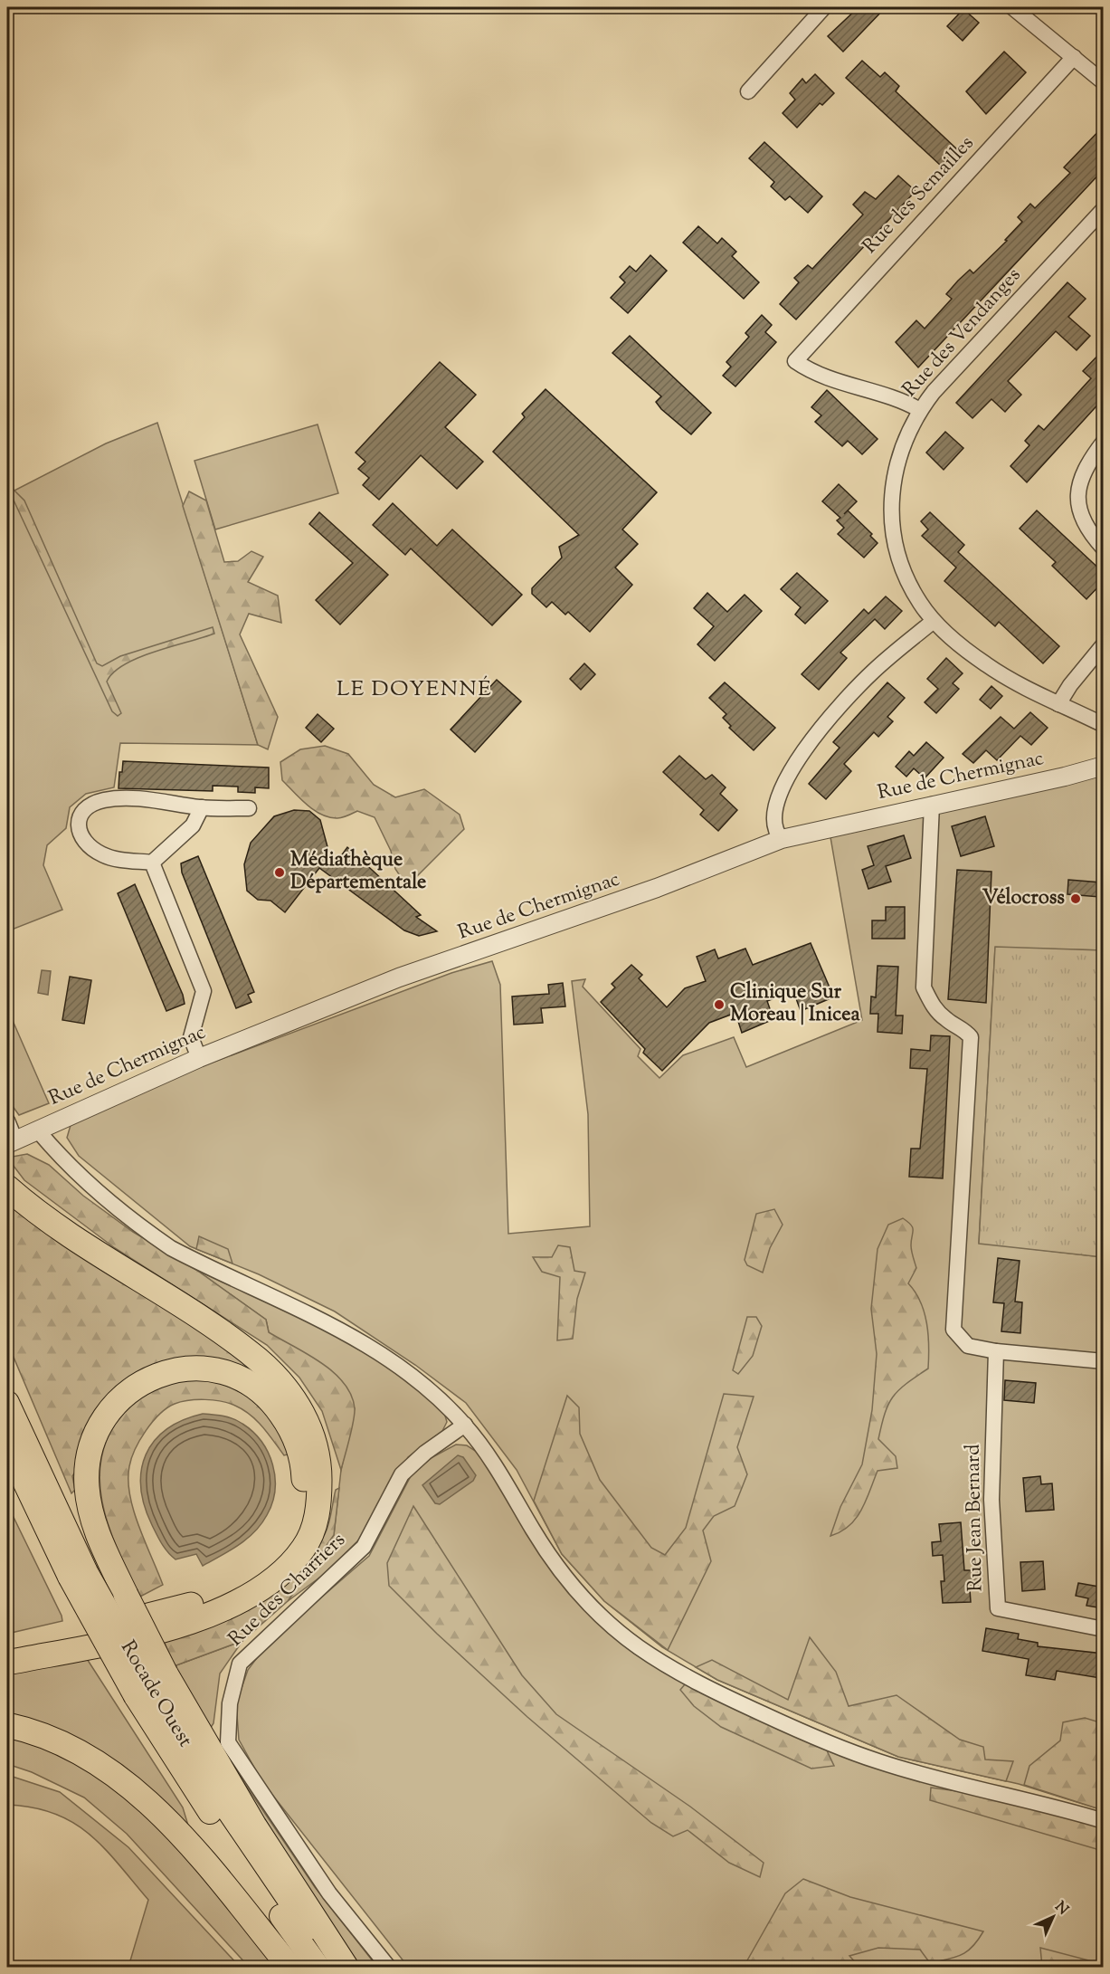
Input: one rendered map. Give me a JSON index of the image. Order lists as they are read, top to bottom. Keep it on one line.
{"streets":{"main road":["Rocade Ouest"],"street":["Rue des Semailles","Rue des Vendanges","Rue de Chermignac","Rue Jean Bernard","Rue des Charriers"]},"crossings":[["Rue des Semailles","Rue des Vendanges"]],"districts":["LE DOYENNÉ"],"places":["Médiathèque Départementale","Vélocross","Clinique Sur Moreau | Inicea"],"north":"top right"}
